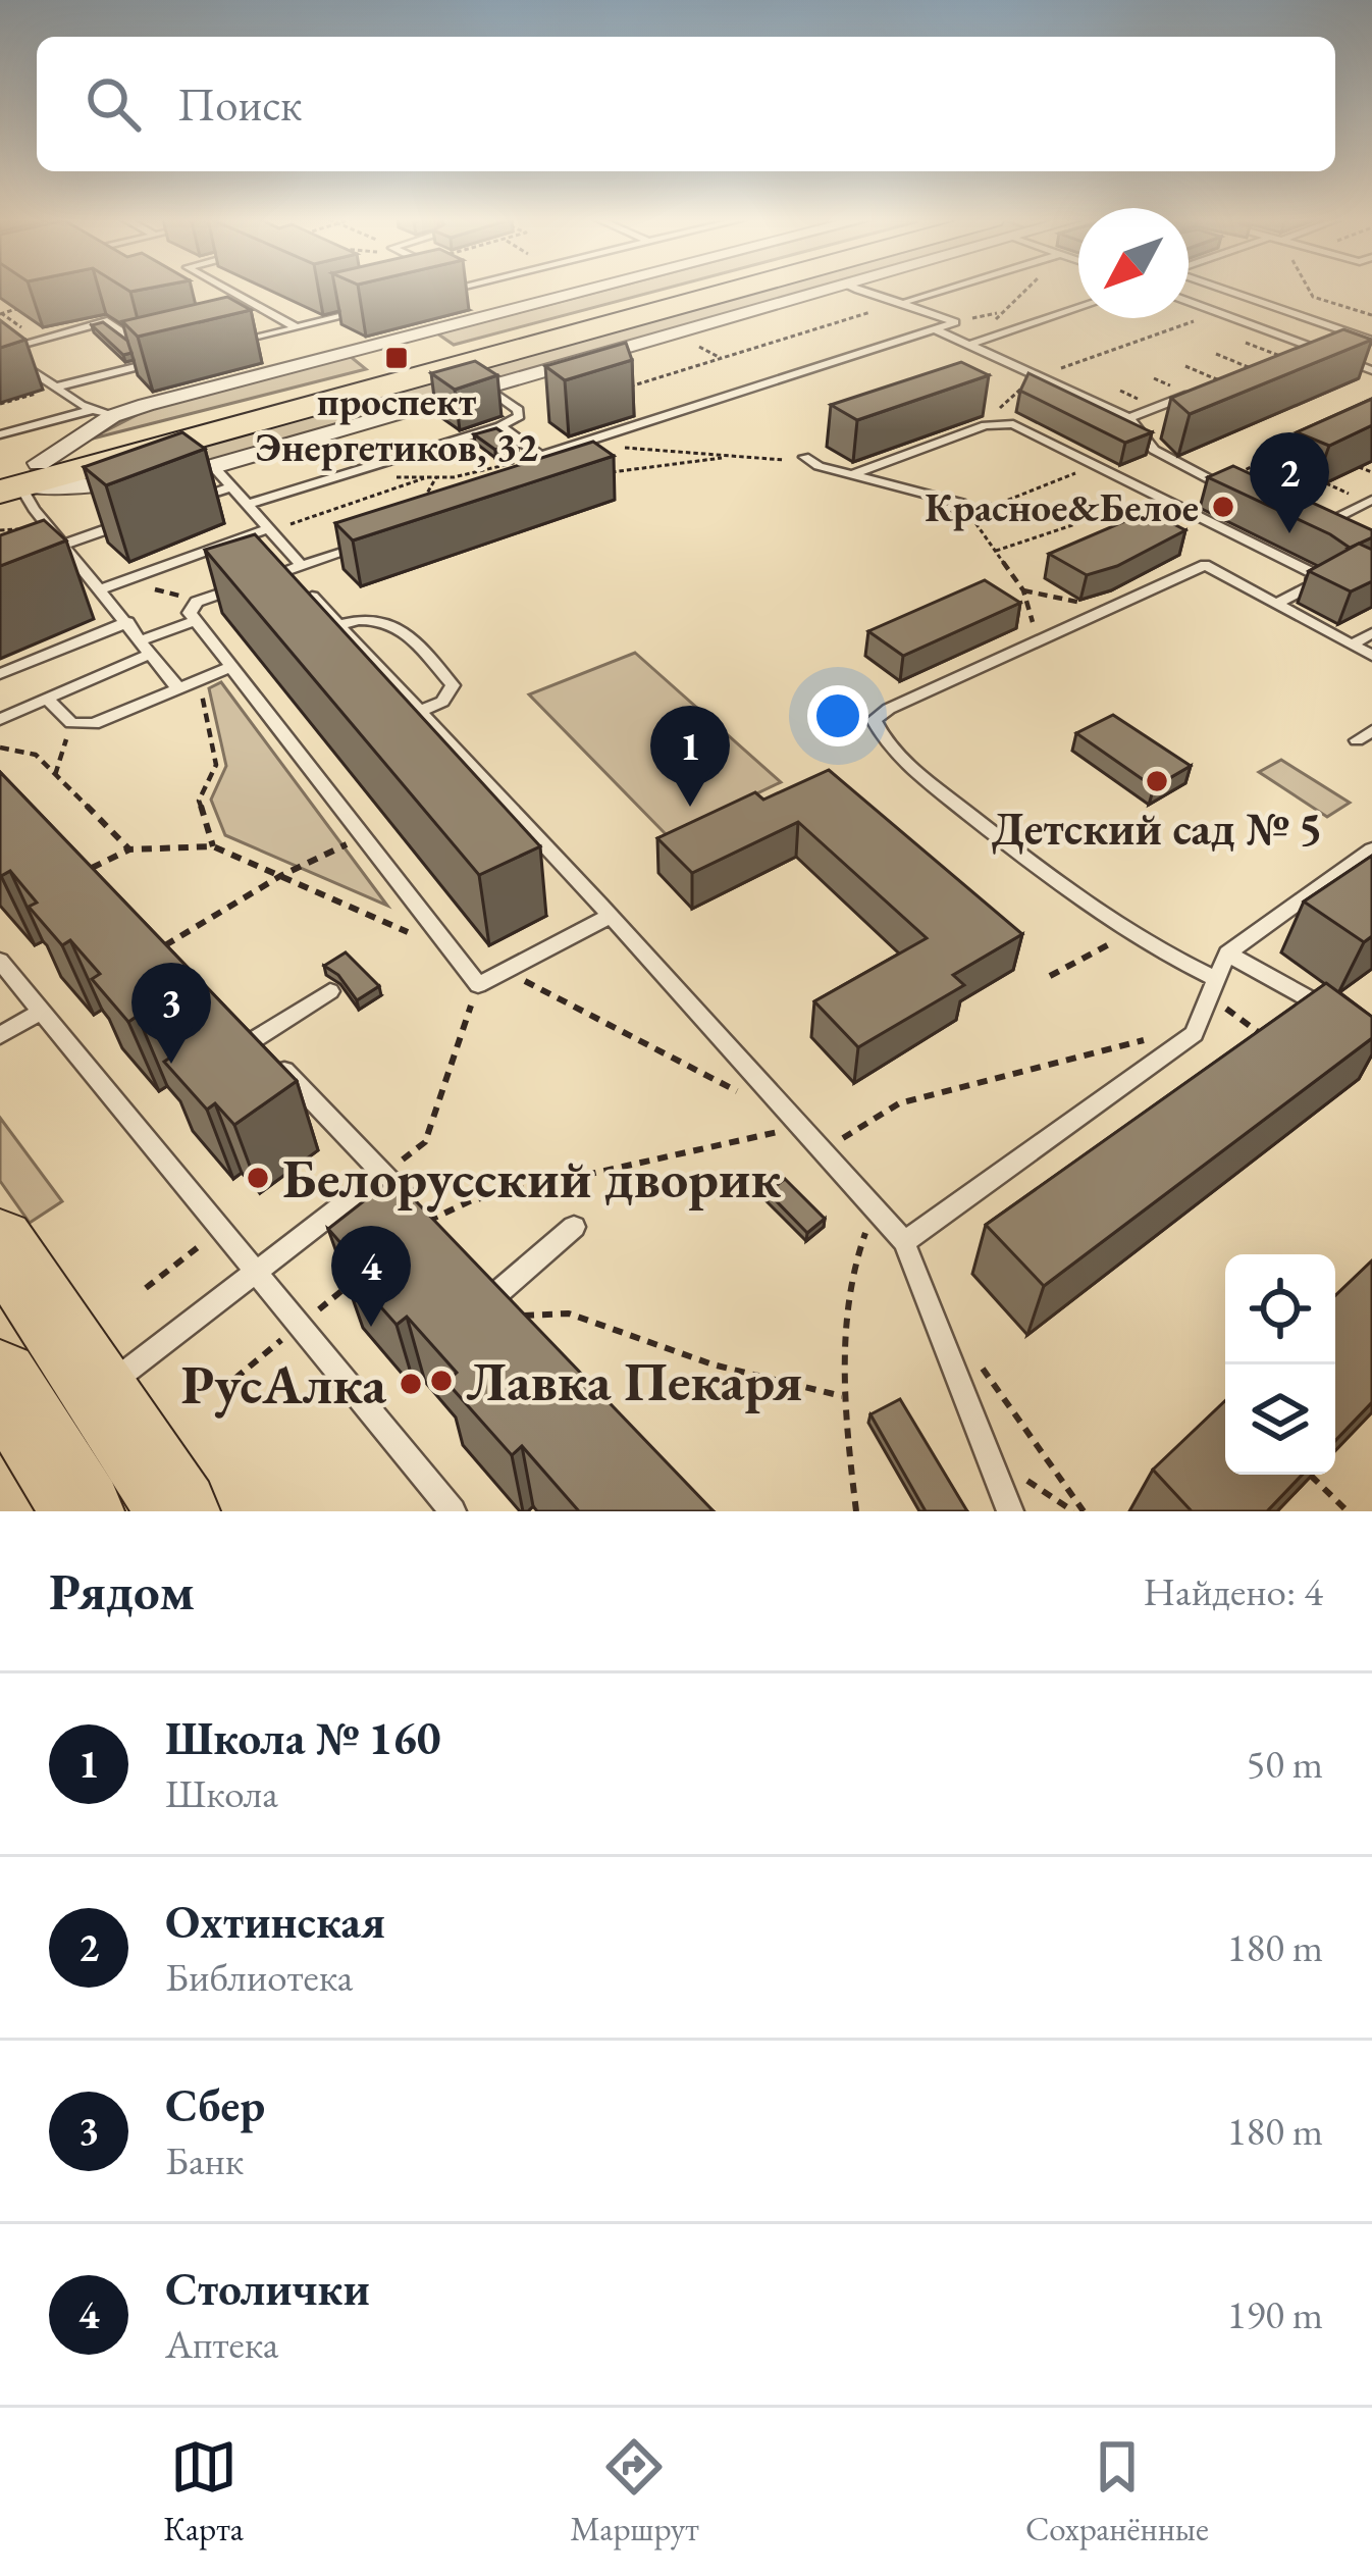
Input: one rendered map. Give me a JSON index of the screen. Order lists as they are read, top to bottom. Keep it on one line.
{"places":{"transit":["проспект Энергетиков, 32"],"other":["Красное&Белое","Детский сад № 5","Белорусский дворик","Лавка Пекаря","РусАлка"]},"north":"bottom left","page":{"search":"Поиск","pins":["2","1","3","4"],"heading":["Рядом","Найдено: 4"],"list":[{"mark":"1","name":"Школа № 160","note":"Школа","value":"50 m"},{"mark":"2","name":"Охтинская","note":"Библиотека","value":"180 m"},{"mark":"3","name":"Сбер","note":"Банк","value":"180 m"},{"mark":"4","name":"Столички","note":"Аптека","value":"190 m"}],"nav":["Карта","Маршрут","Сохранённые"]}}
